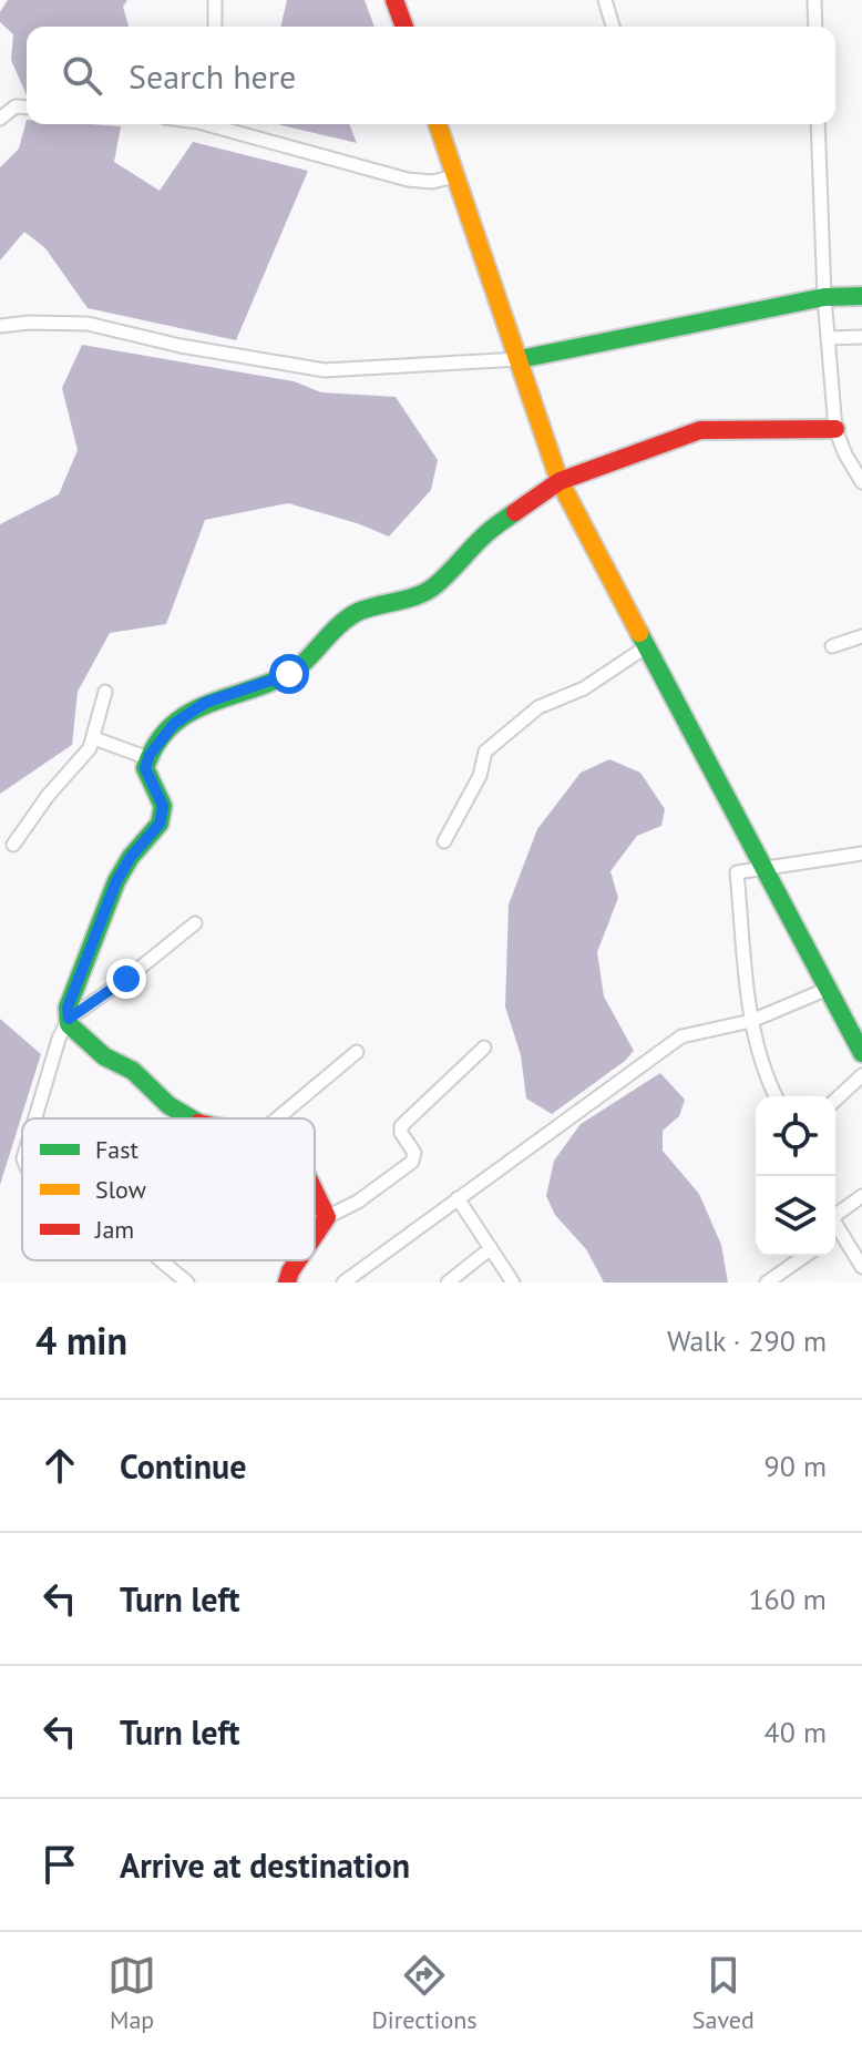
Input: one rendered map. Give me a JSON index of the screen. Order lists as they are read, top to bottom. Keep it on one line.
{"legend":["Fast","Slow","Jam"],"page":{"search":"Search here","heading":["4 min","Walk · 290 m"],"list":[["Continue","90 m"],["Turn left","160 m"],["Turn left","40 m"],"Arrive at destination"],"nav":["Map","Directions","Saved"]}}
